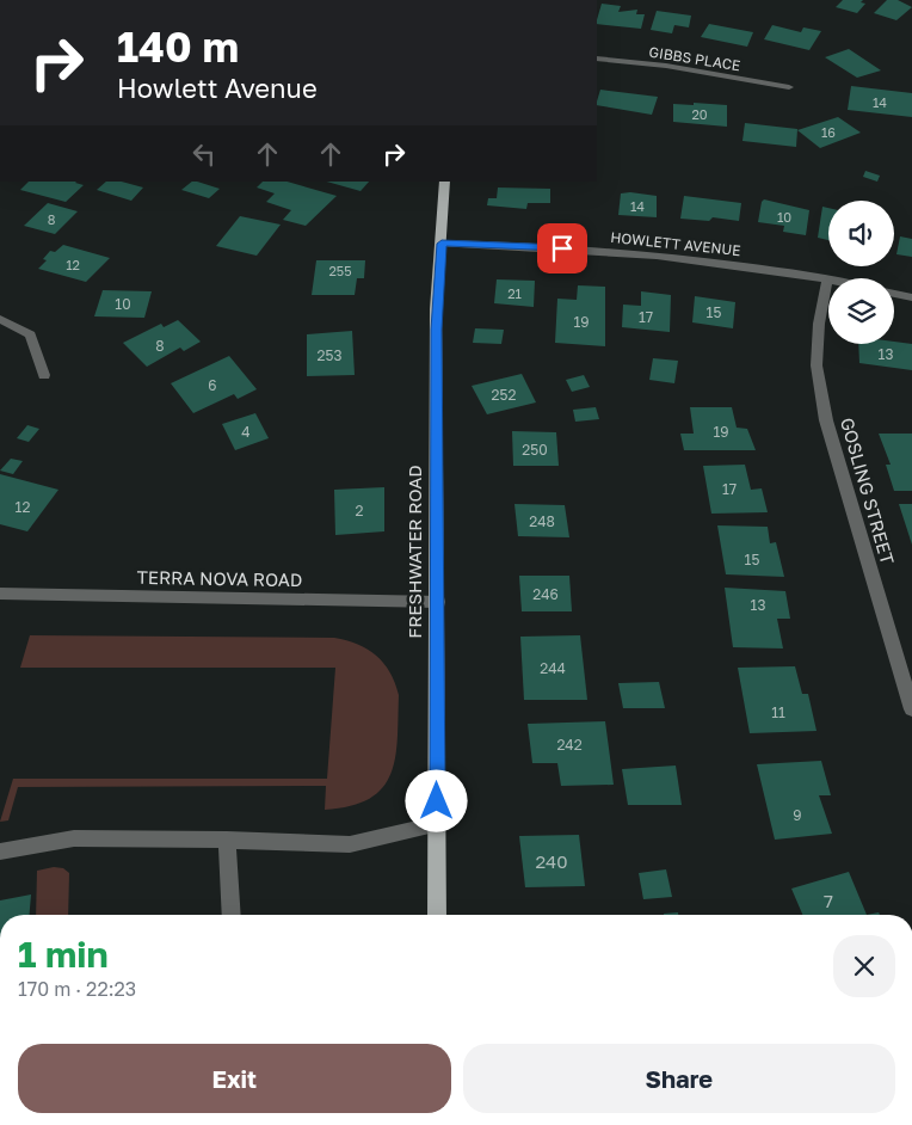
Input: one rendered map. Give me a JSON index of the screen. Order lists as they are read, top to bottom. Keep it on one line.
{"streets":{"main road":["FRESHWATER ROAD"],"street":["GIBBS PLACE","HOWLETT AVENUE","GOSLING STREET","TERRA NOVA ROAD"]},"crossings":[["HOWLETT AVENUE","GOSLING STREET"],["HOWLETT AVENUE","FRESHWATER ROAD"],["FRESHWATER ROAD","TERRA NOVA ROAD"]],"house_numbers":["14","20","16","14","10","8","12","255","21","10","15","17","19","8","13","253","6","252","4","19","250","17","12","2","248","15","246","13","244","11","242","9","240","7"],"page":{"turn":["140 m","Howlett Avenue"],"heading":["1 min","170 m · 22:23"],"buttons":["Exit","Share"]}}
